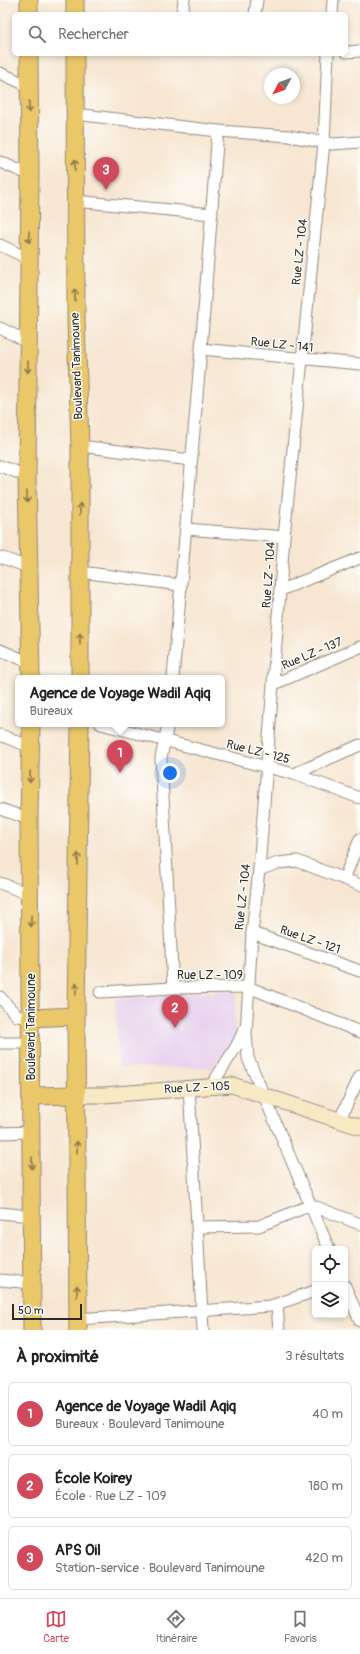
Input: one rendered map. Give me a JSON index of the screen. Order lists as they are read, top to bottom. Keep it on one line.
{"streets":{"main road":["Boulevard Tanimoune","Rue LZ - 105"],"street":["Rue LZ - 104","Rue LZ - 141","Rue LZ - 137","Rue LZ - 125","Rue LZ - 121","Rue LZ - 109"]},"crossings":[["Rue LZ - 104","Rue LZ - 141"],["Rue LZ - 104","Rue LZ - 137"],["Rue LZ - 104","Rue LZ - 125"],["Rue LZ - 104","Rue LZ - 121"],["Rue LZ - 104","Rue LZ - 109"],["Rue LZ - 104","Rue LZ - 105"]],"scale_bar":"50 m","north":"bottom left","page":{"search":"Rechercher","pins":["3","1","2"],"popup":["Agence de Voyage Wadil Aqiq","Bureaux"],"scale":"50 m","heading":["À proximité","3 résultats"],"list":[{"mark":"1","name":"Agence de Voyage Wadil Aqiq","note":"Bureaux · Boulevard Tanimoune","value":"40 m"},{"mark":"2","name":"École Koirey","note":"École · Rue LZ - 109","value":"180 m"},{"mark":"3","name":"APS Oil","note":"Station-service · Boulevard Tanimoune","value":"420 m"}],"nav":["Carte","Itinéraire","Favoris"]}}
